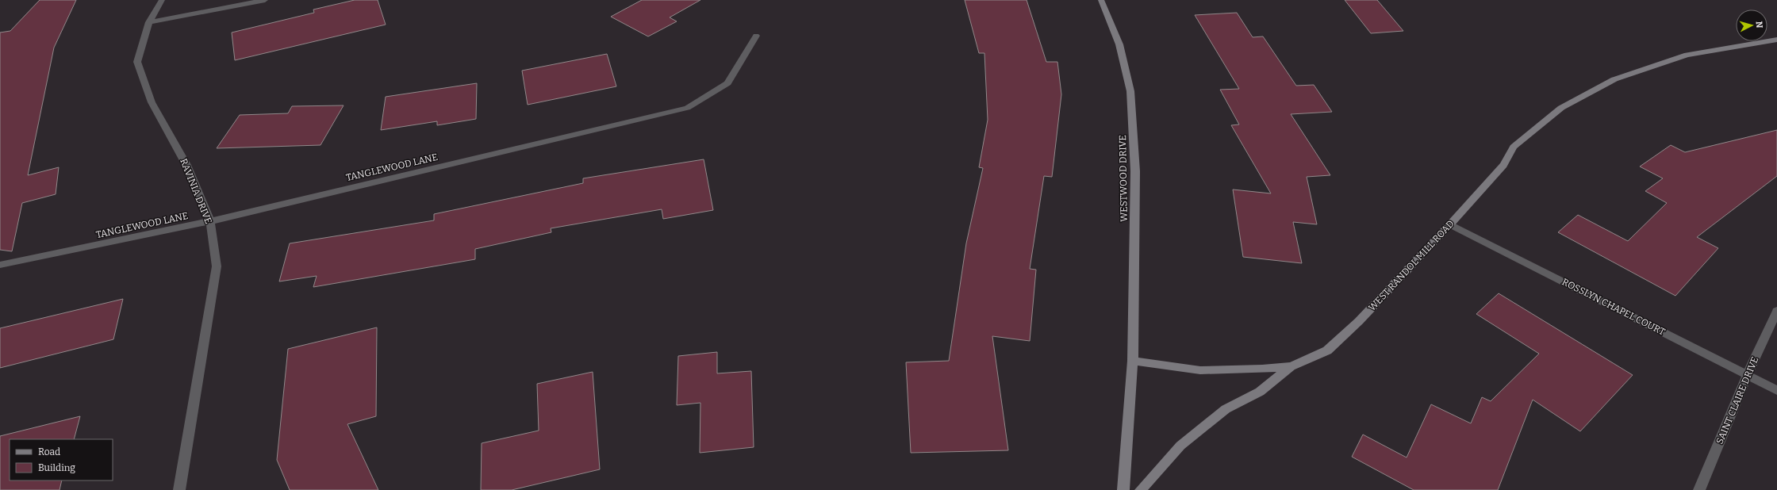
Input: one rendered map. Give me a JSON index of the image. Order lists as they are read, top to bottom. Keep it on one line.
{"streets":{"main road":["WESTWOOD DRIVE","WEST RANDOL MILL ROAD"],"street":["TANGLEWOOD LANE","RAVINIA DRIVE","ROSSLYN CHAPEL COURT","SAINT CLAIRE DRIVE"]},"crossings":[["TANGLEWOOD LANE","RAVINIA DRIVE"],["WESTWOOD DRIVE","WEST RANDOL MILL ROAD"],["WEST RANDOL MILL ROAD","ROSSLYN CHAPEL COURT"],["ROSSLYN CHAPEL COURT","SAINT CLAIRE DRIVE"]],"legend":["Road","Building"],"north":"right"}
